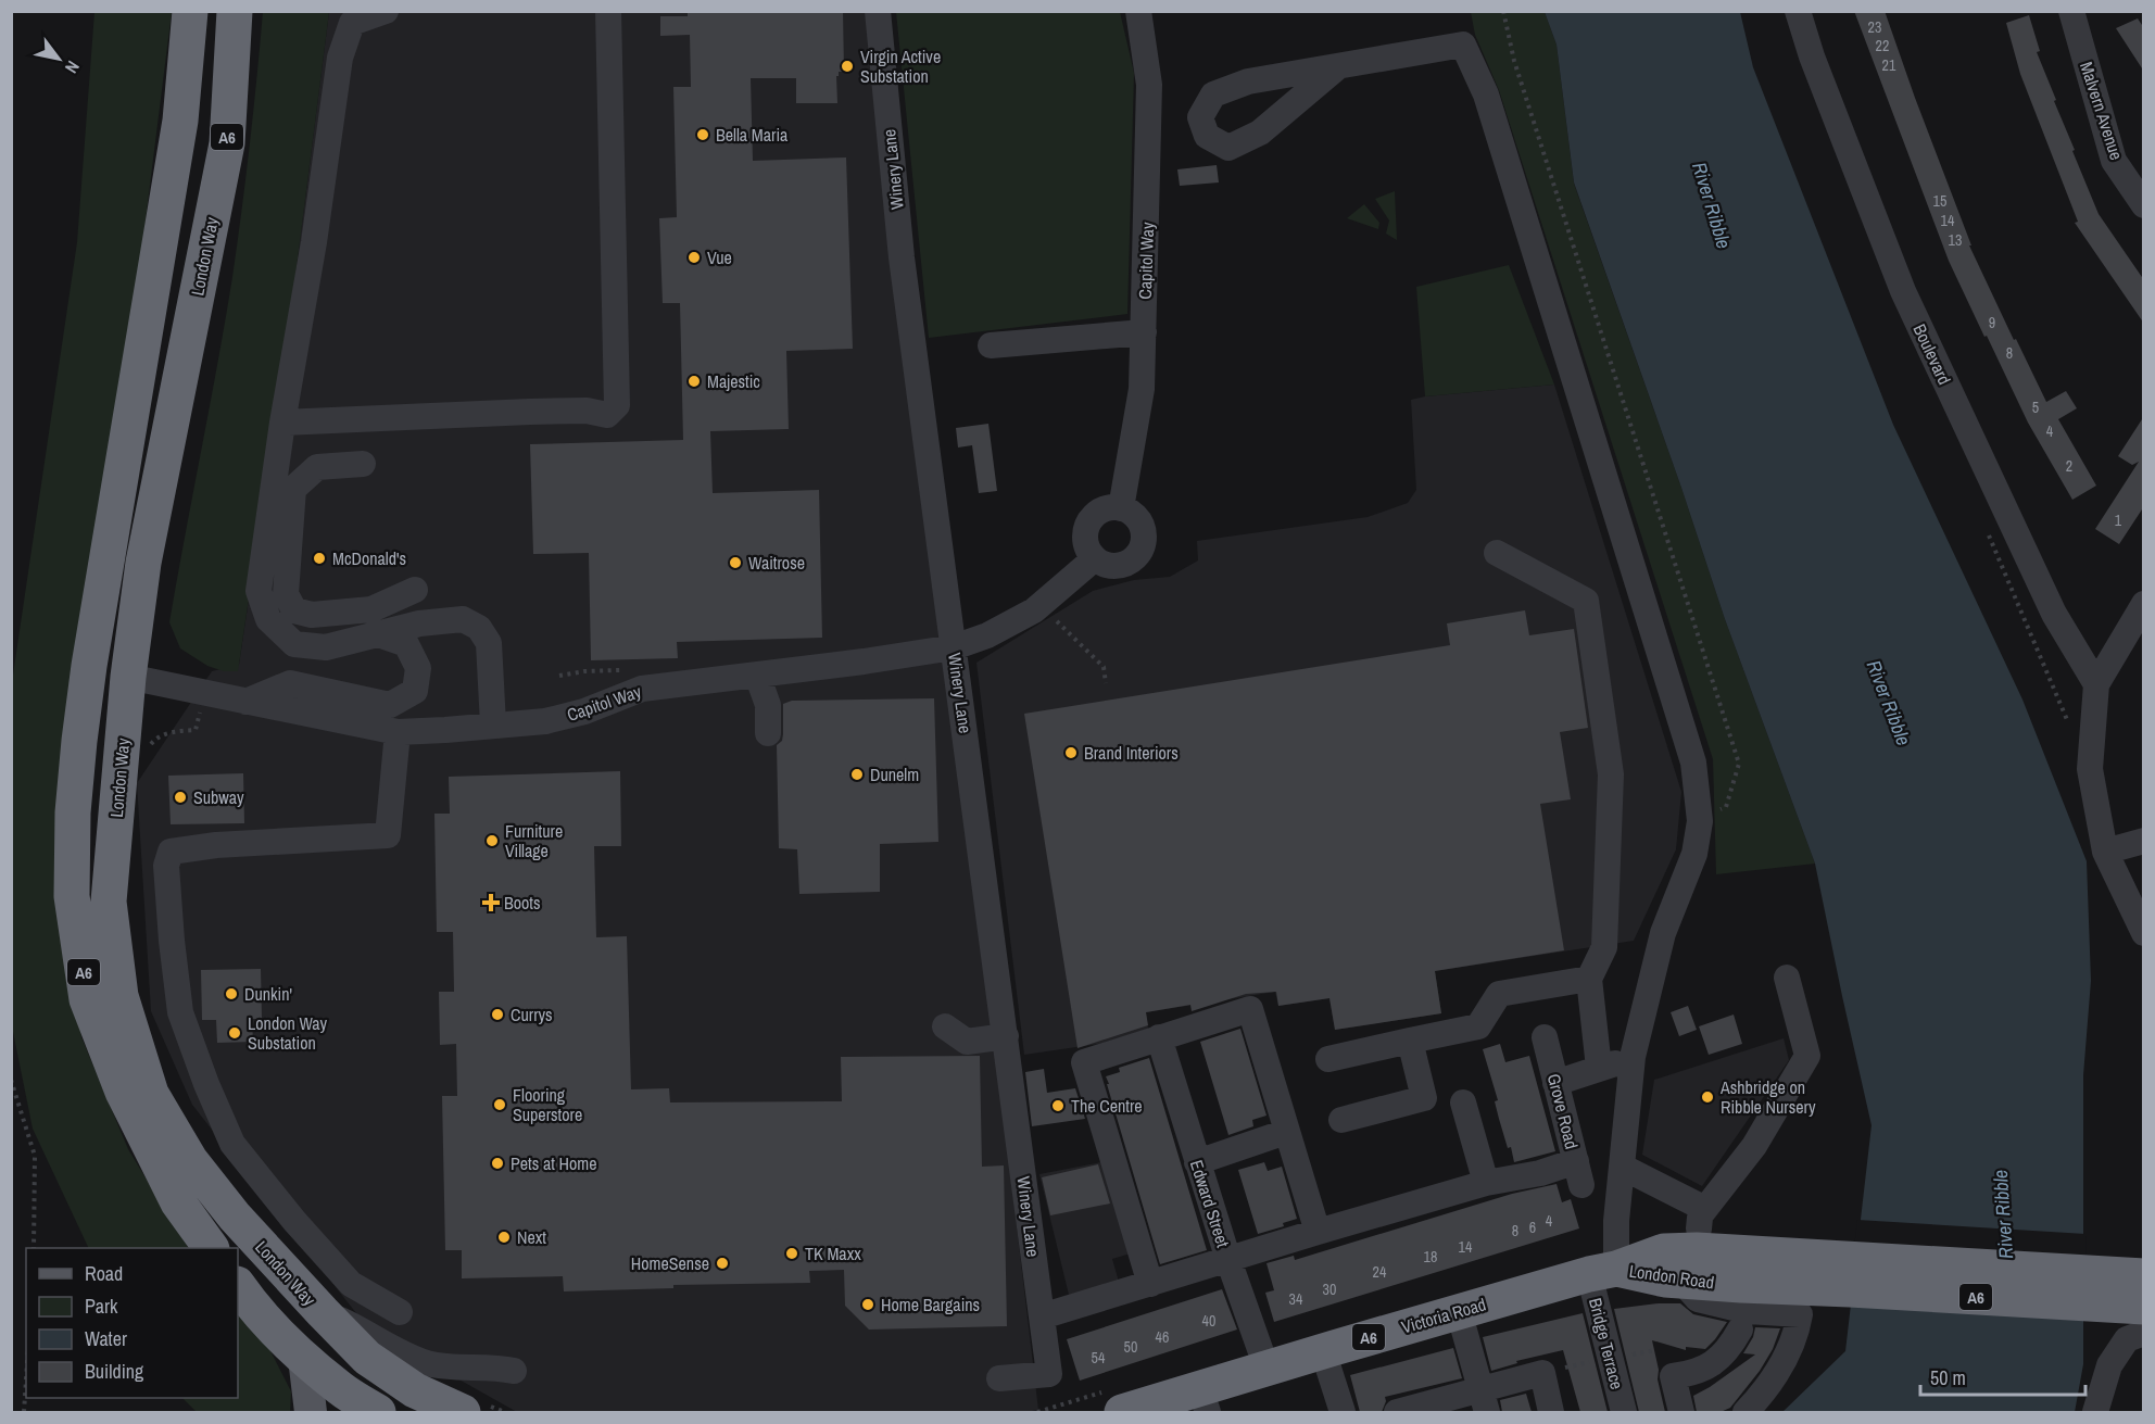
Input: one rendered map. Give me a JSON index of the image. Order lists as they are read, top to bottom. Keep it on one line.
{"streets":{"highway":["A6","London Way","London Road","Victoria Road"],"street":["Malvern Avenue","Winery Lane","Capitol Way","Boulevard","Grove Road","Edward Street","Bridge Terrace"]},"crossings":[["A6","London Road"],["Winery Lane","Capitol Way"],["London Way","Capitol Way"],["Edward Street","Victoria Road"],["London Road","Victoria Road"],["London Road","Bridge Terrace"],["Victoria Road","Bridge Terrace"]],"water":["River Ribble"],"places":{"other":["Virgin Active Substation","Bella Maria","Vue","Majestic","McDonald's","Waitrose","Brand Interiors","Dunelm","Subway","Furniture Village","Dunkin'","Currys","London Way Substation","Ashbridge on Ribble Nursery","Flooring Superstore","The Centre","Pets at Home","Next","TK Maxx","HomeSense","Home Bargains"],"health":["Boots"]},"house_numbers":["23","22","21","15","14","13","9","8","5","4","2","1","4","6","8","14","18","24","30","34","40","46","50","54"],"legend":["Road","Park","Water","Building"],"scale_bar":"50 m","north":"bottom right"}
